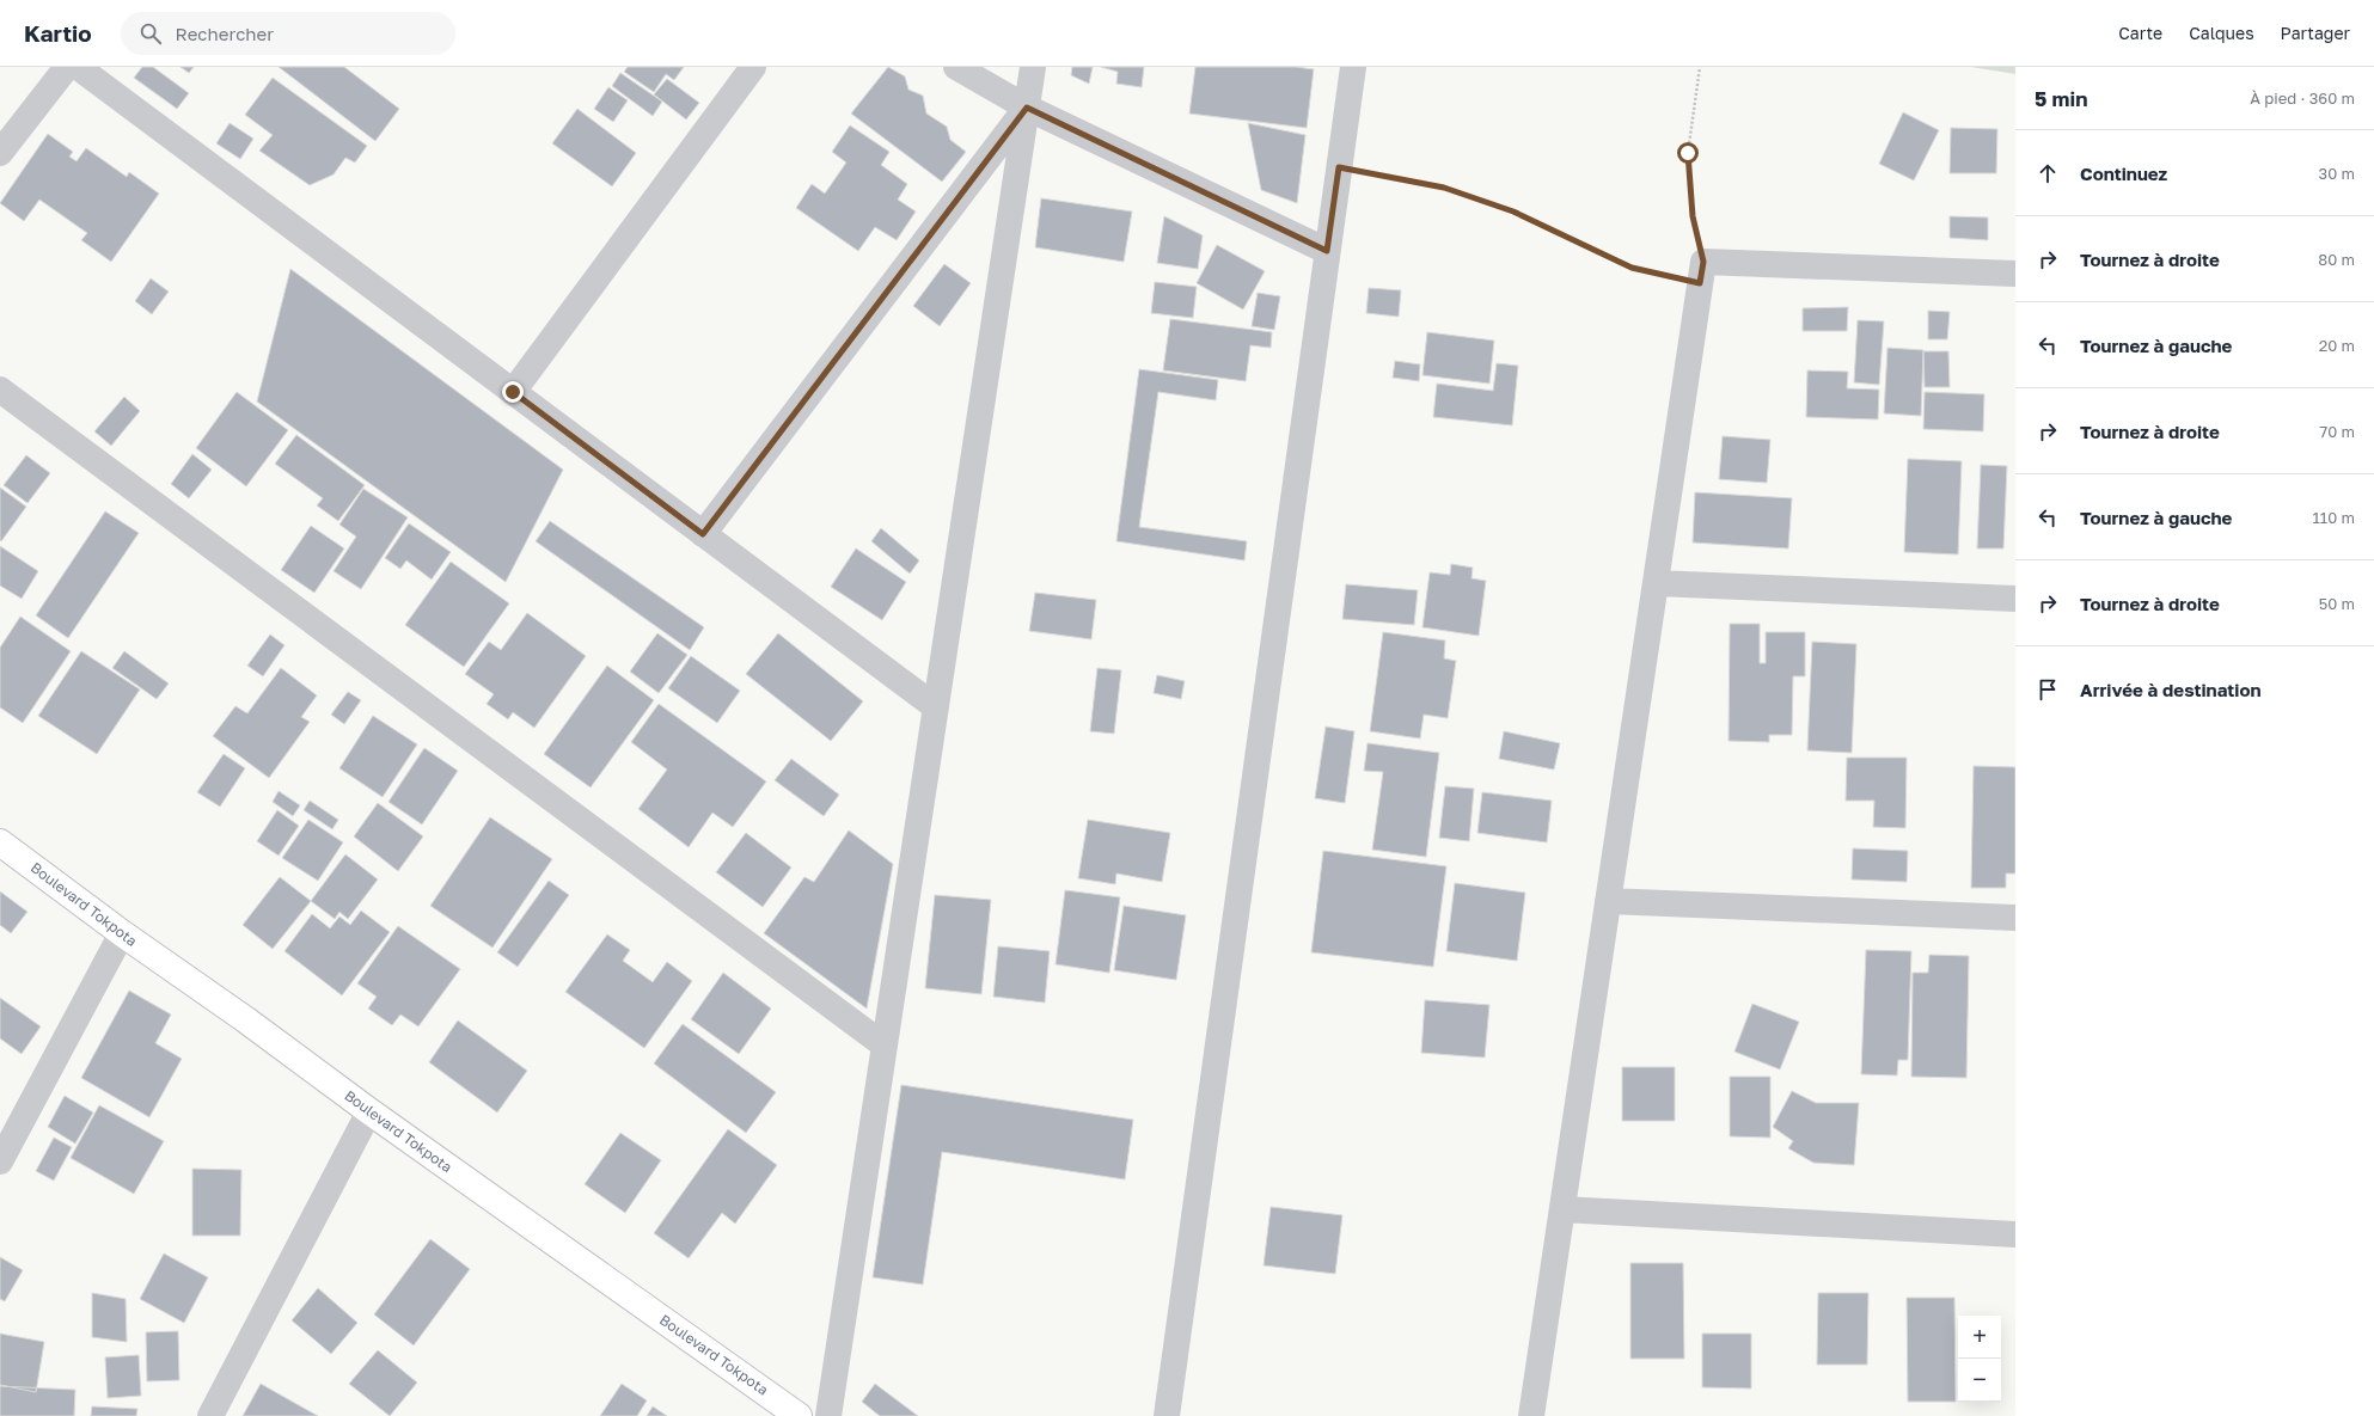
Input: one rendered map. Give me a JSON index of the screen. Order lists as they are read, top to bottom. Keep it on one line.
{"streets":{"street":["Boulevard Tokpota"]},"page":{"header":"Kartio","search":"Rechercher","nav":["Carte","Calques","Partager"],"heading":["5 min","À pied · 360 m"],"list":[["Continuez","30 m"],["Tournez à droite","80 m"],["Tournez à gauche","20 m"],["Tournez à droite","70 m"],["Tournez à gauche","110 m"],["Tournez à droite","50 m"],"Arrivée à destination"],"map_buttons":["+","−"]}}
